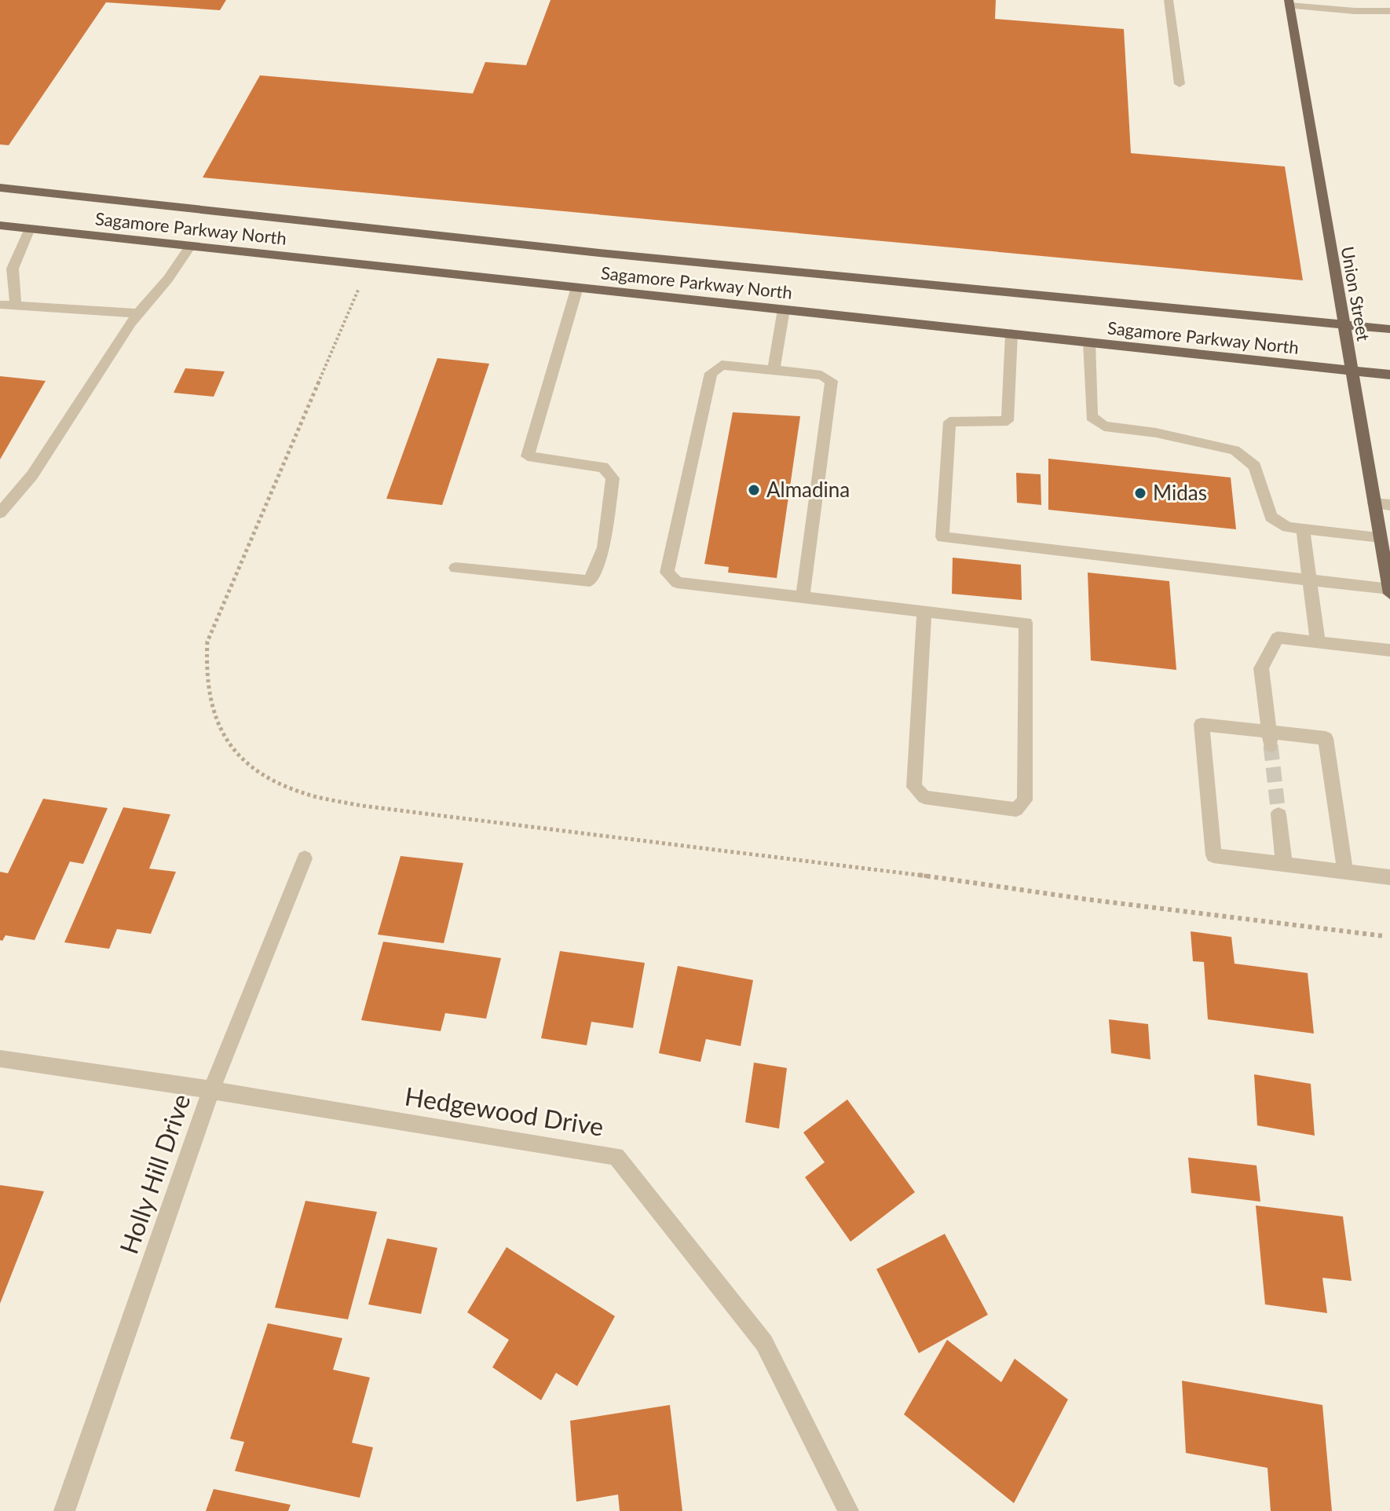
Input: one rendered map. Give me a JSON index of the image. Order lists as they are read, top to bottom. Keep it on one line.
{"streets":{"main road":["Sagamore Parkway North","Union Street"],"street":["Hedgewood Drive","Holly Hill Drive"]},"crossings":[["Sagamore Parkway North","Union Street"],["Hedgewood Drive","Holly Hill Drive"]],"places":["Almadina","Midas"]}
